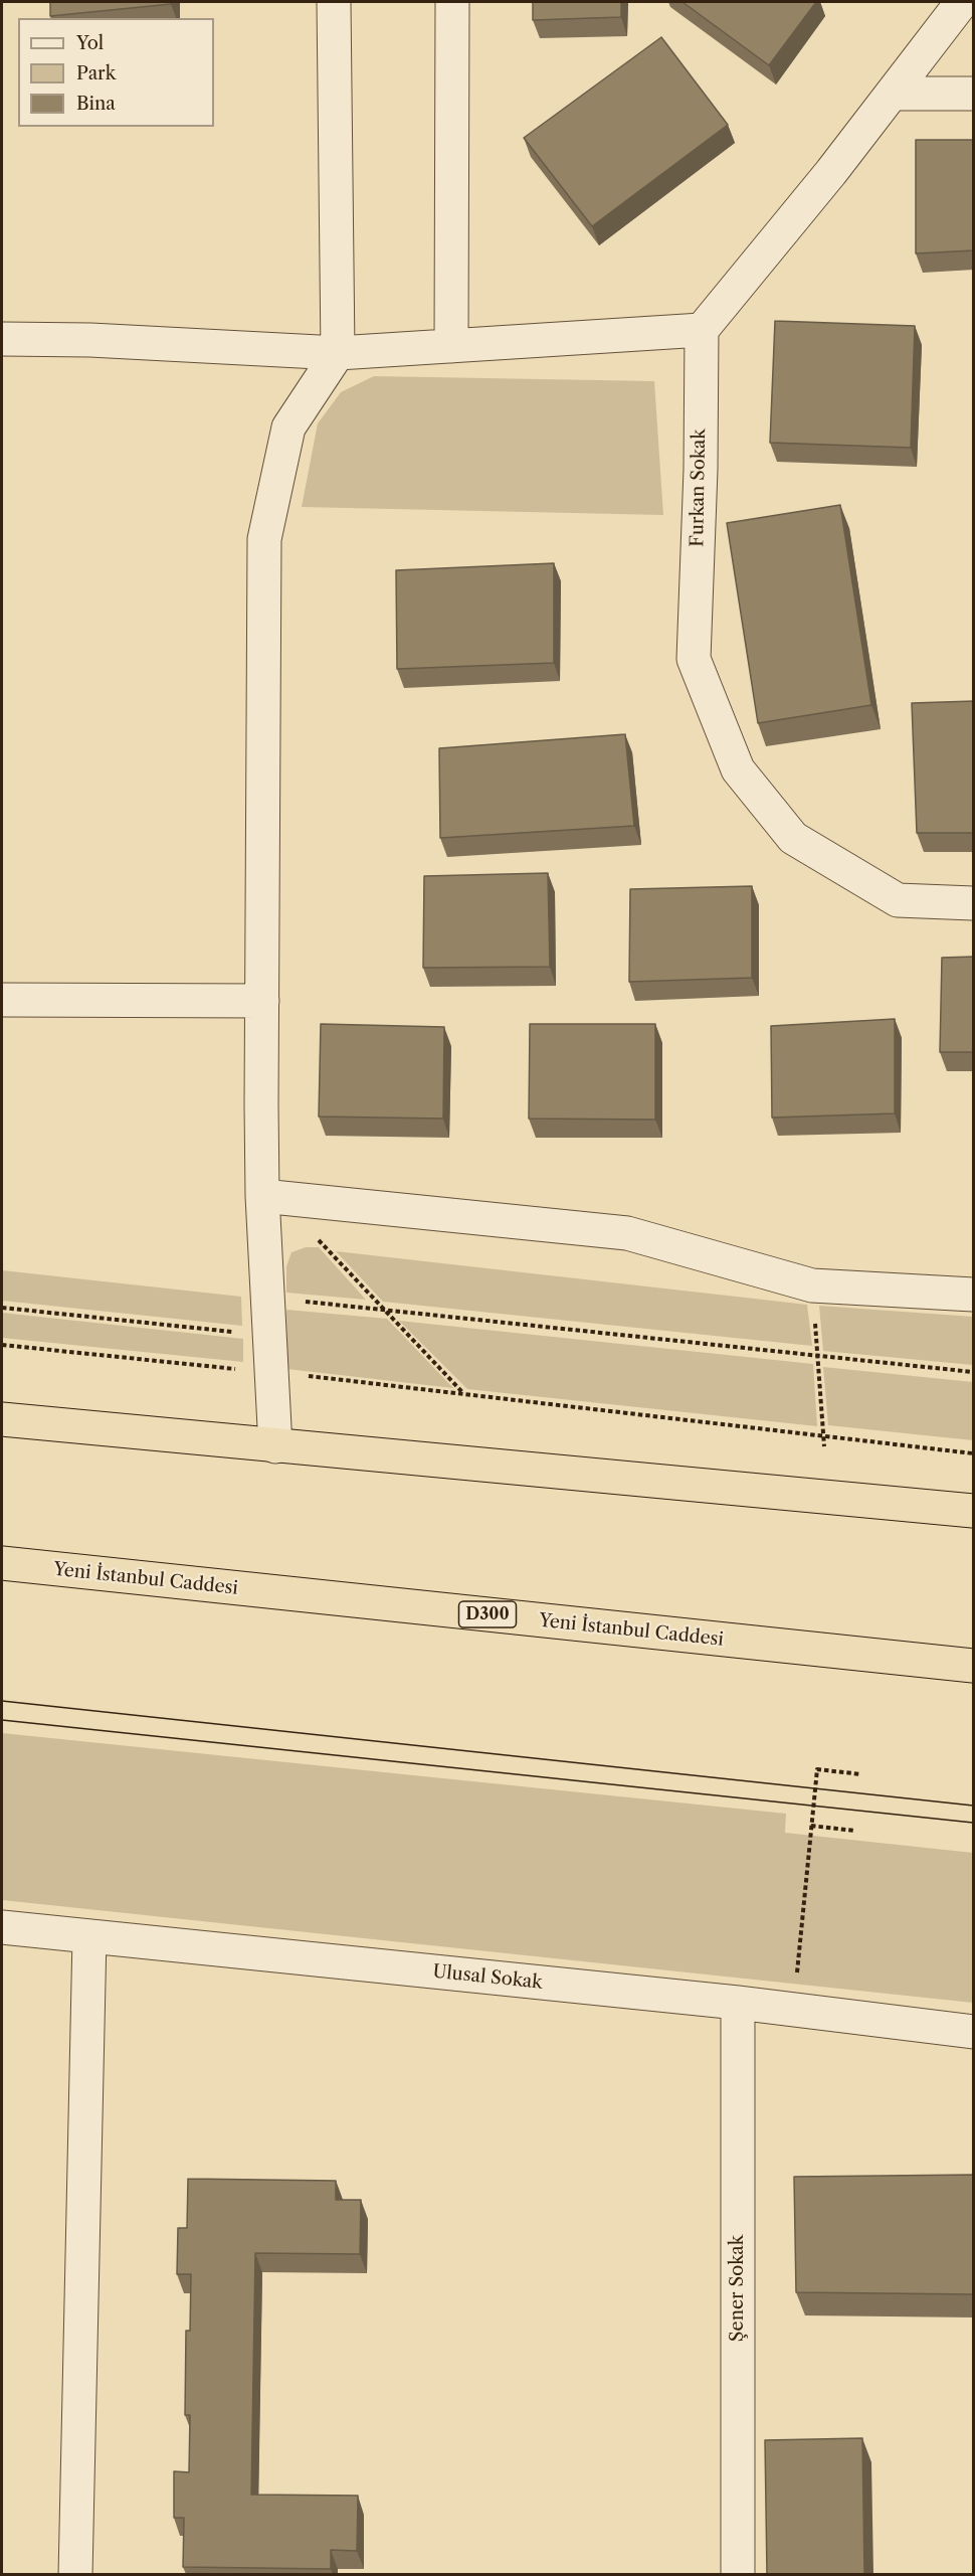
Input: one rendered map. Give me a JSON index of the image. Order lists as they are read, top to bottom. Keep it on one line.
{"streets":{"highway":["Yeni İstanbul Caddesi","D300"],"street":["Furkan Sokak","Ulusal Sokak","Şener Sokak"]},"crossings":[["Ulusal Sokak","Şener Sokak"]],"legend":["Yol","Park","Bina"]}
